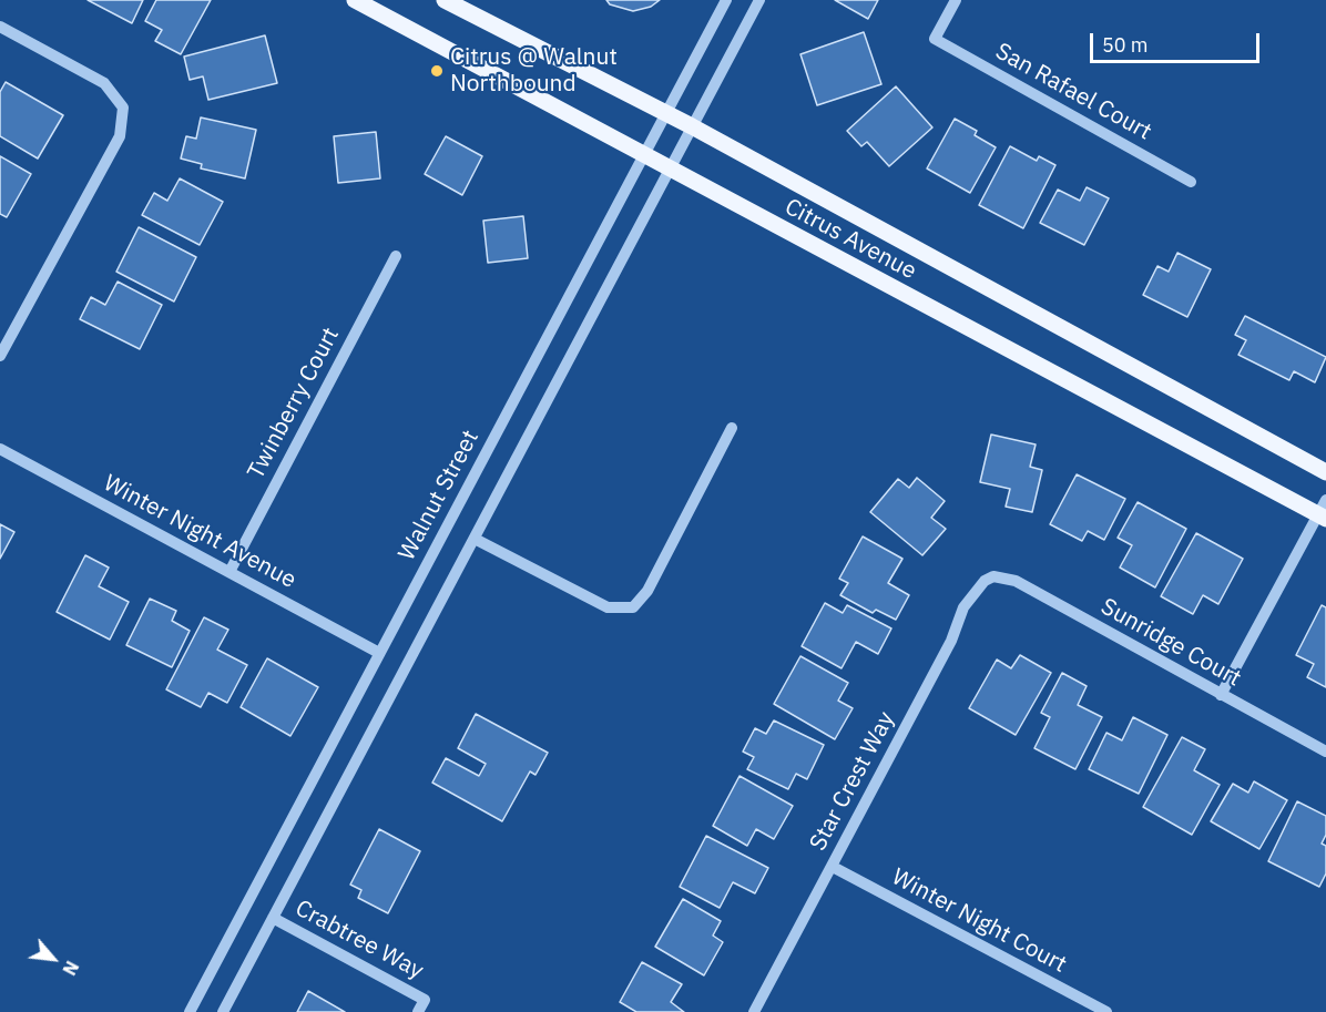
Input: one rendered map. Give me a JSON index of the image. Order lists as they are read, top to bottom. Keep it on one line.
{"streets":{"main road":["Citrus Avenue"],"street":["San Rafael Court","Twinberry Court","Walnut Street","Winter Night Avenue","Sunridge Court","Star Crest Way","Winter Night Court","Crabtree Way"]},"crossings":[["Citrus Avenue","Walnut Street"],["Twinberry Court","Winter Night Avenue"],["Walnut Street","Winter Night Avenue"],["Sunridge Court","Star Crest Way"],["Star Crest Way","Winter Night Court"]],"places":["Citrus @ Walnut Northbound"],"scale_bar":"50 m","north":"bottom right"}
